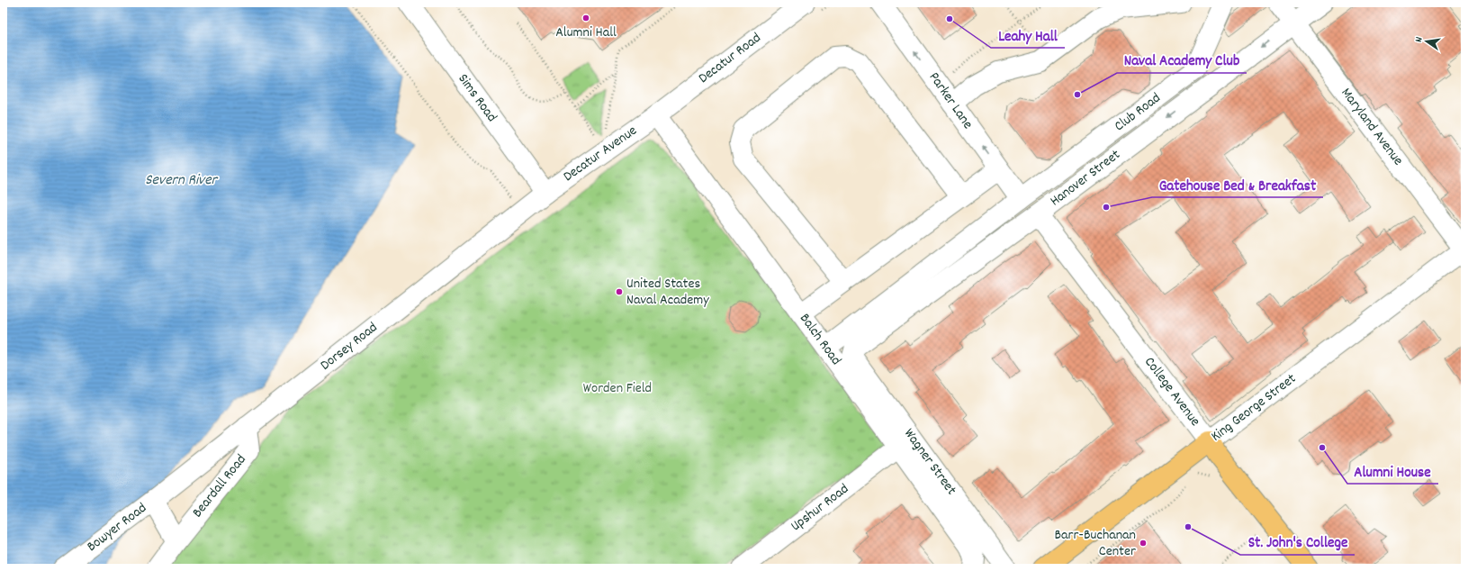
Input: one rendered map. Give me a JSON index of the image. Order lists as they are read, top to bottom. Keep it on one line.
{"streets":{"main road":["College Avenue","King George Street"],"street":["Decatur Road","Sims Road","Parker Lane","Club Road","Maryland Avenue","Decatur Avenue","Hanover Street","Balch Road","Dorsey Road","Wagner Street","Beardall Road","Upshur Road","Bowyer Road"]},"crossings":[["Decatur Road","Decatur Avenue"],["Decatur Road","Balch Road"],["Sims Road","Decatur Avenue"],["Sims Road","Dorsey Road"],["Parker Lane","Club Road"],["Club Road","Balch Road"],["Maryland Avenue","Hanover Street"],["Maryland Avenue","King George Street"],["Decatur Avenue","Balch Road"],["Decatur Avenue","Dorsey Road"],["Hanover Street","Balch Road"],["Hanover Street","College Avenue"],["Hanover Street","Wagner Street"],["Balch Road","Wagner Street"],["Balch Road","Upshur Road"],["Dorsey Road","Beardall Road"],["Dorsey Road","Bowyer Road"],["College Avenue","King George Street"]],"one_way":["Parker Lane"],"water":["Severn River"],"parks":["Worden Field"],"places":["Alumni Hall","Leahy Hall","Naval Academy Club","Gatehouse Bed & Breakfast","United States Naval Academy","Alumni House","St. John's College","Barr-Buchanan Center"],"north":"left"}
